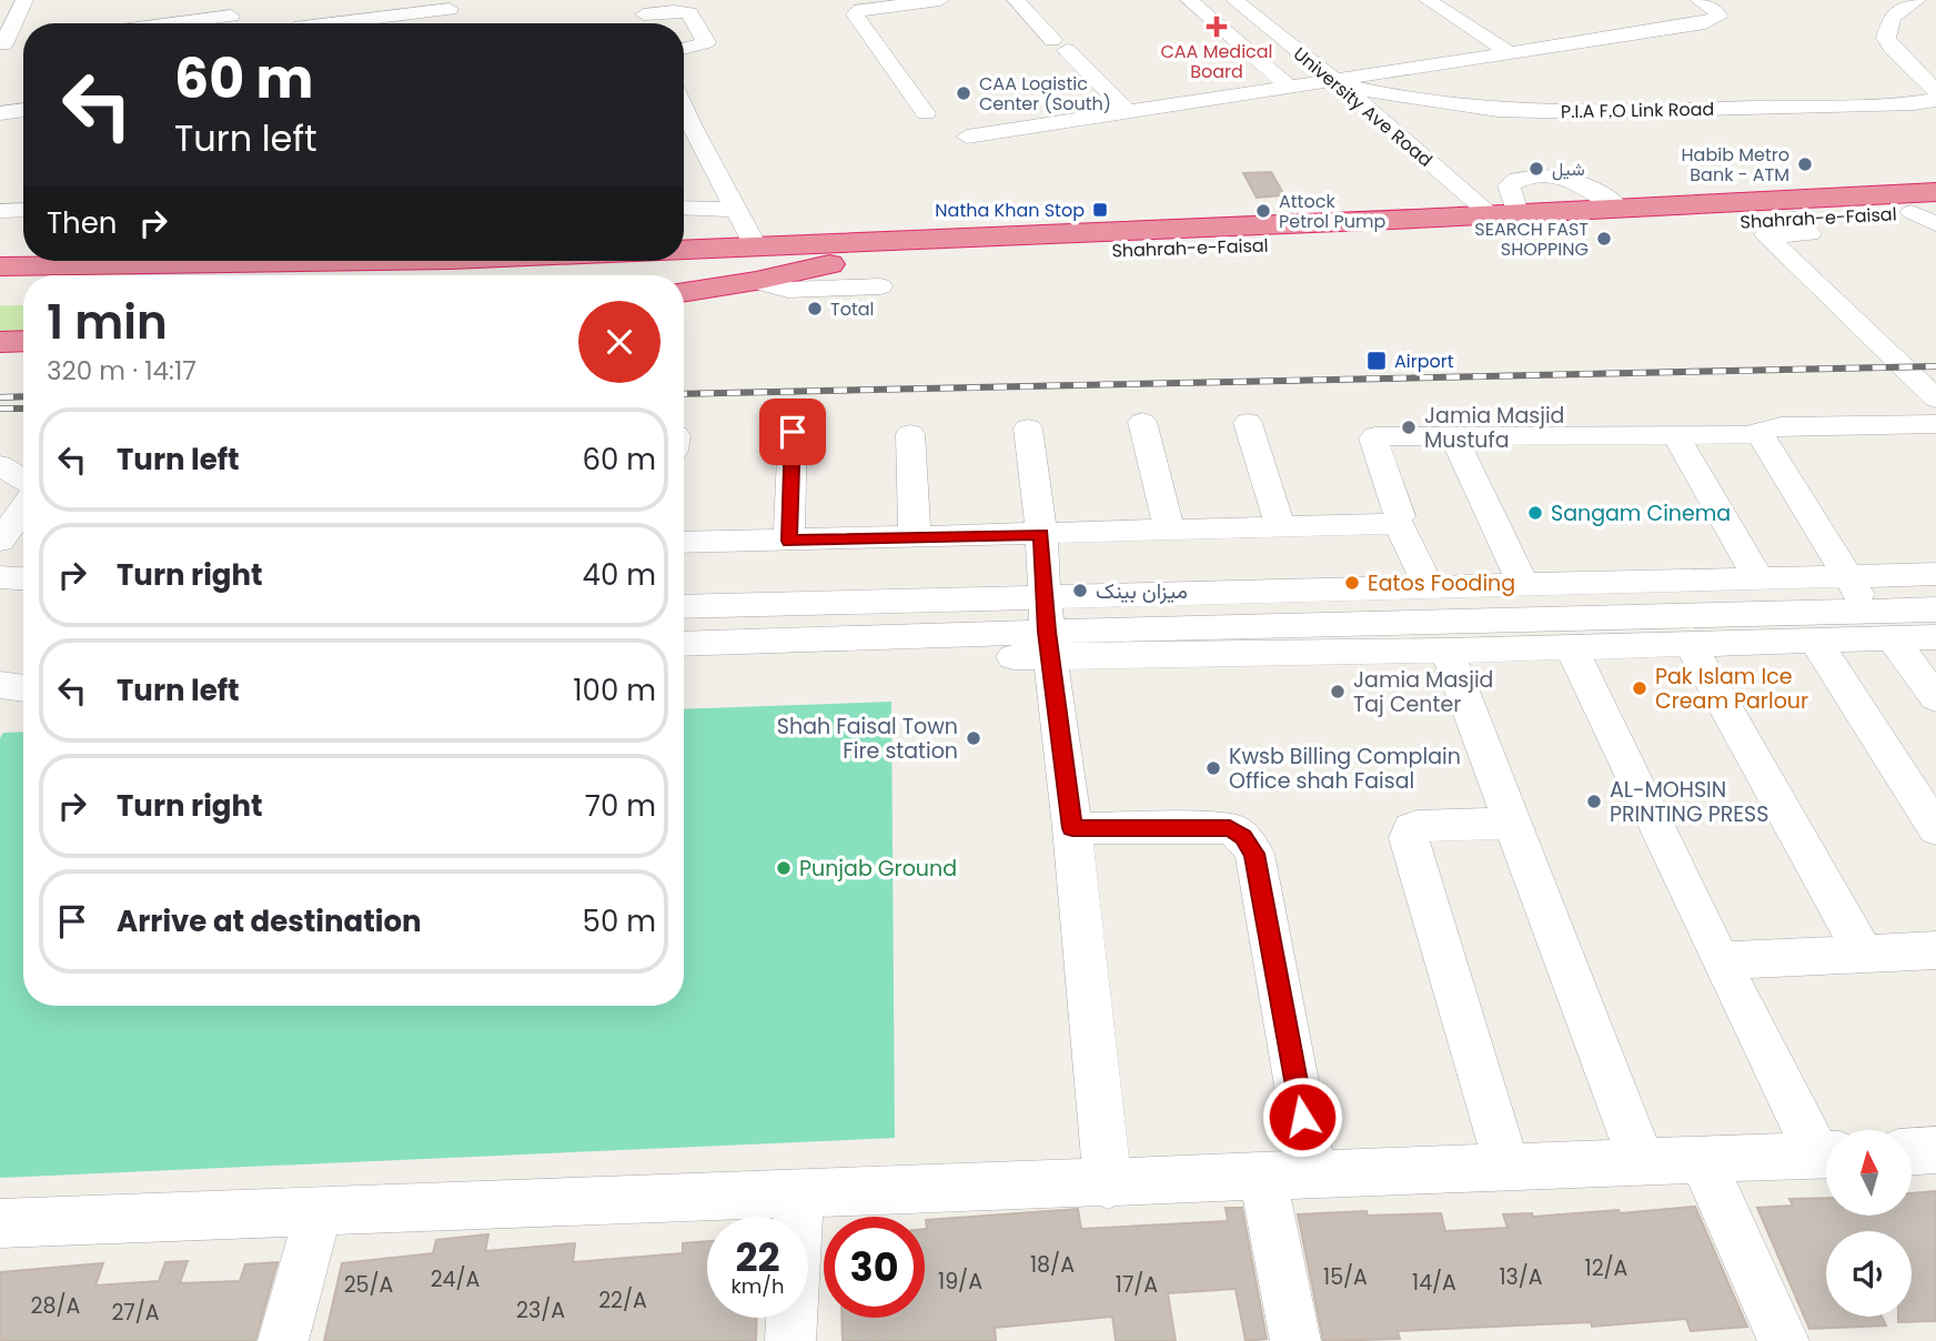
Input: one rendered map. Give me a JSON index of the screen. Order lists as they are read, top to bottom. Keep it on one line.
{"streets":{"highway":["Shahrah-e-Faisal"],"street":["University Ave Road","P.I.A F.O Link Road"]},"crossings":[["University Ave Road","P.I.A F.O Link Road"],["University Ave Road","Shahrah-e-Faisal"]],"places":{"health":["CAA Medical Board"],"other":["CAA Logistic Center (South)","Habib Metro Bank - ATM","شیل","Attock Petrol Pump","SEARCH FAST SHOPPING","Total","Jamia Masjid Mustufa","Sangam Cinema","Eatos Fooding","میزان بینک","Pak Islam Ice Cream Parlour","Jamia Masjid Taj Center","Shah Faisal Town Fire station","Kwsb Billing Complain Office shah Faisal","AL-MOHSIN PRINTING PRESS","Punjab Ground"],"transit":["Natha Khan Stop","Airport"]},"house_numbers":["18/A","12/A","15/A","13/A","24/A","19/A","14/A","25/A","17/A","22/A","28/A","23/A","27/A"],"north":"top","page":{"turn":["60 m","Turn left"],"then":"Then","heading":["1 min","320 m · 14:17"],"list":[{"name":"Turn left","value":"60 m"},{"name":"Turn right","value":"40 m"},{"name":"Turn left","value":"100 m"},{"name":"Turn right","value":"70 m"},{"name":"Arrive at destination","value":"50 m"}],"speed":"22 km/h","limit":"30"}}
